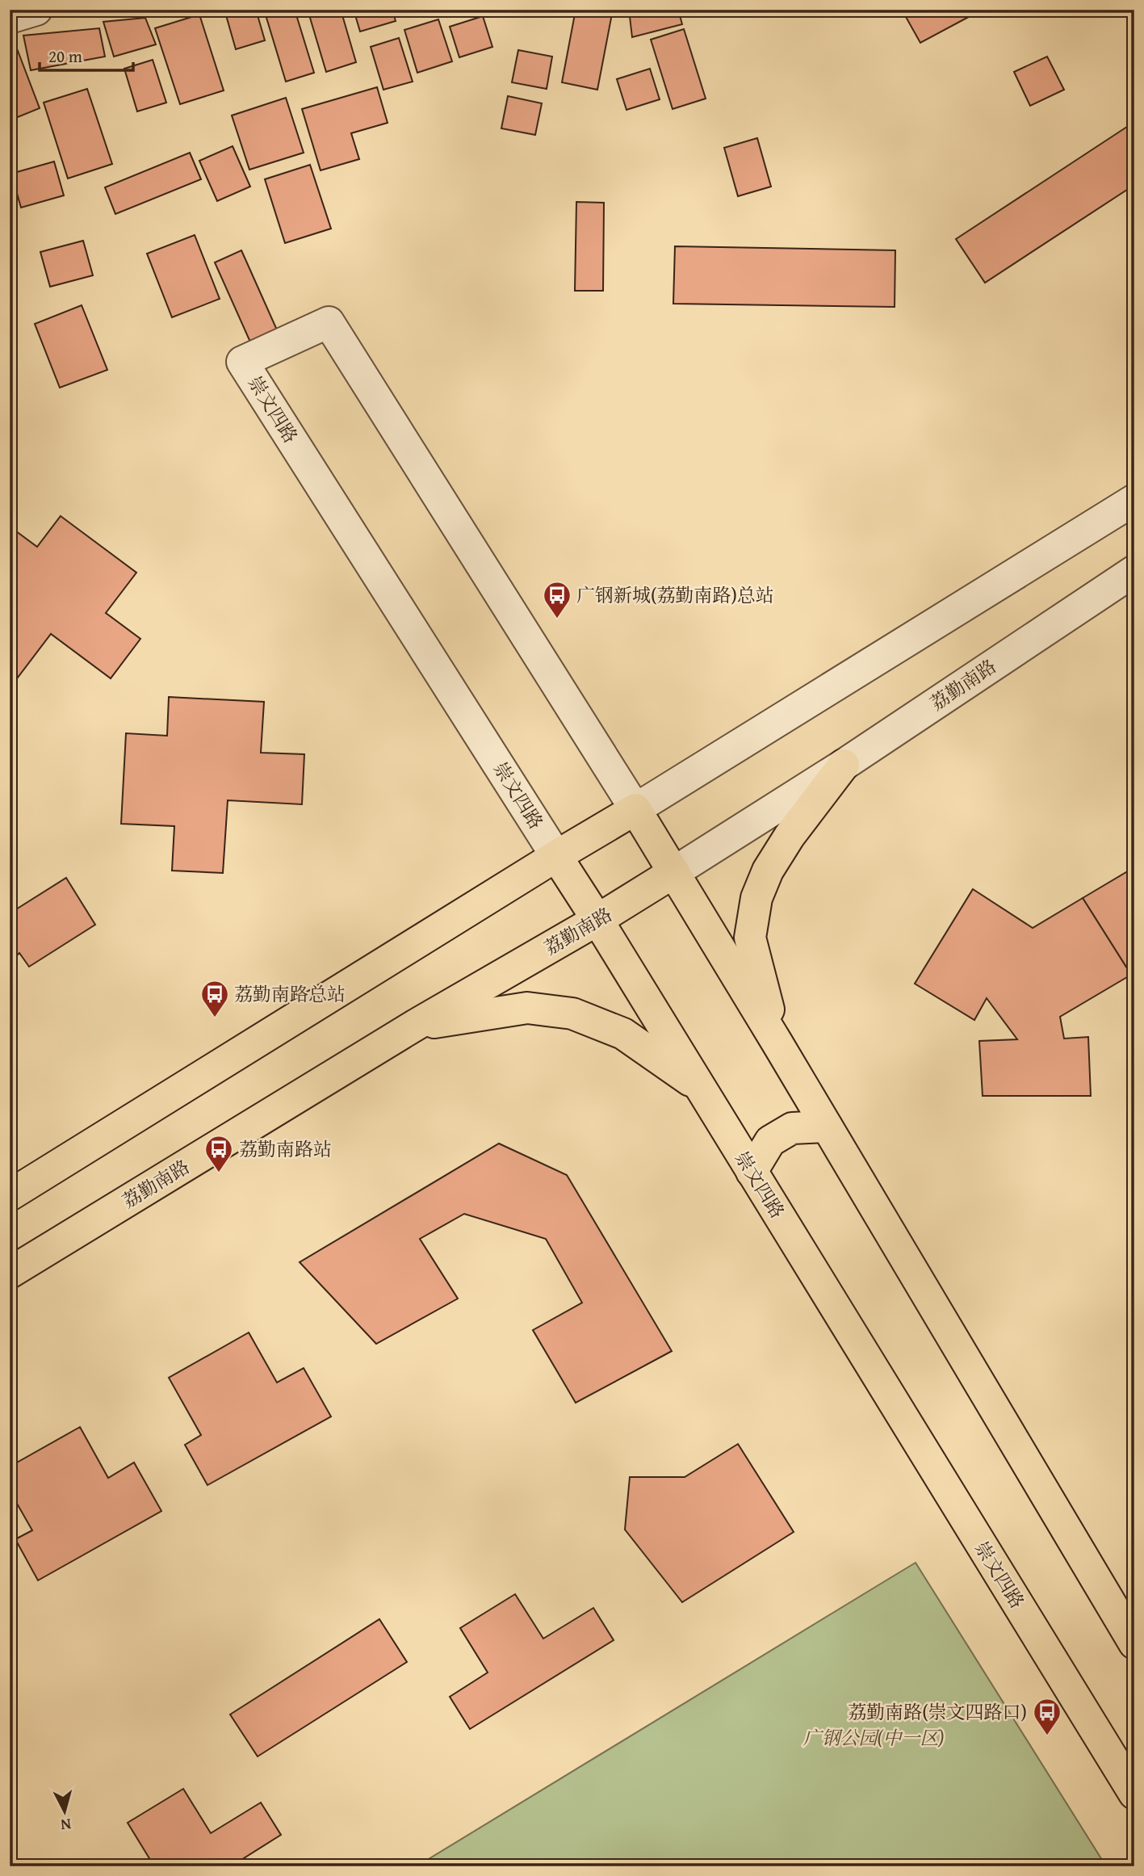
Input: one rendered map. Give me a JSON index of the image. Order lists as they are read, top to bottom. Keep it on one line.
{"streets":{"main road":["崇文四路","荔勤南路"]},"crossings":[["崇文四路","荔勤南路"]],"parks":["广钢公园(中一区)"],"places":{"bus stop":["广钢新城(荔勤南路)总站","荔勤南路总站","荔勤南路站","荔勤南路(崇文四路口)"]},"scale_bar":"20 m","north":"bottom"}
